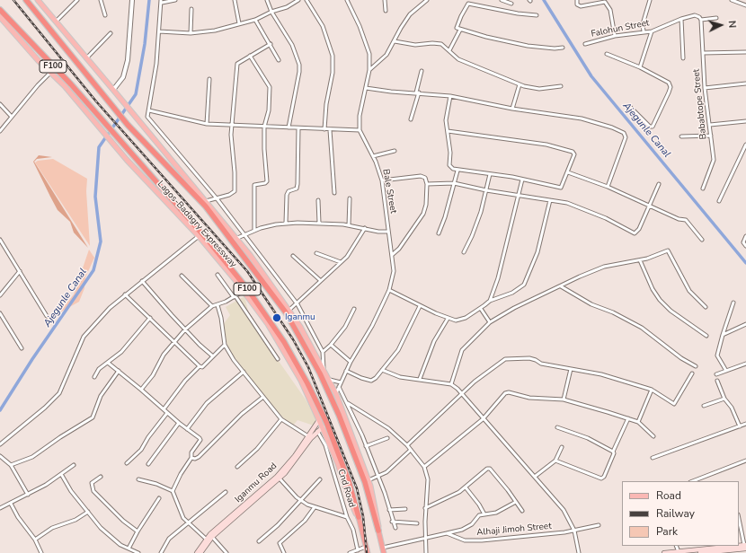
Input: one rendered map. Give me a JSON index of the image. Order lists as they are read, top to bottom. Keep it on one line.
{"streets":{"highway":["F100","Lagos-Badagry Expressway"],"main road":["Iganmu Road"],"street":["Falohun Street","Bababtope Street","Bale Street","Cnd Road","Alhaji Jimoh Street"]},"crossings":[["Falohun Street","Bababtope Street"],["Bale Street","Lagos-Badagry Expressway"],["Lagos-Badagry Expressway","Iganmu Road"],["Iganmu Road","Cnd Road"]],"water":["Ajegunle Canal"],"places":["Iganmu"],"legend":["Road","Railway","Park"],"north":"right"}
